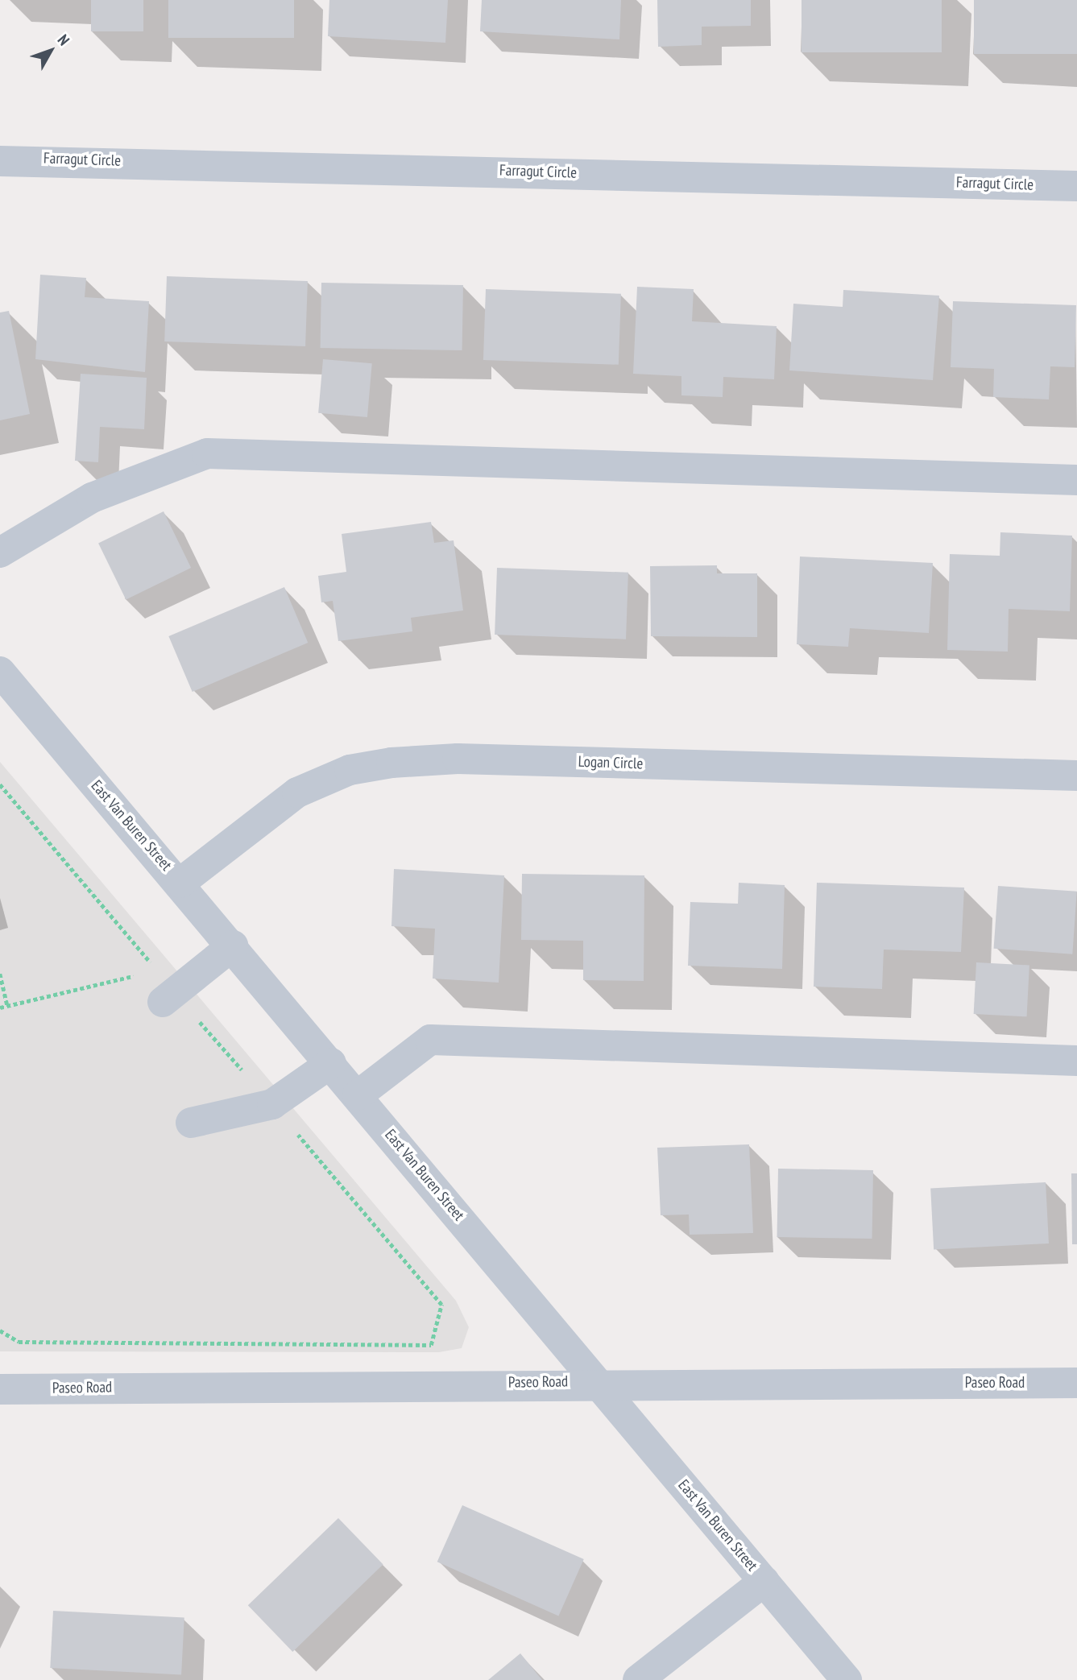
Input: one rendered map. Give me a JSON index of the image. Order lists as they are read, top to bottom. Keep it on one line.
{"streets":{"street":["Farragut Circle","Logan Circle","East Van Buren Street","Paseo Road"]},"crossings":[["Logan Circle","East Van Buren Street"],["East Van Buren Street","Paseo Road"]],"north":"top right"}
